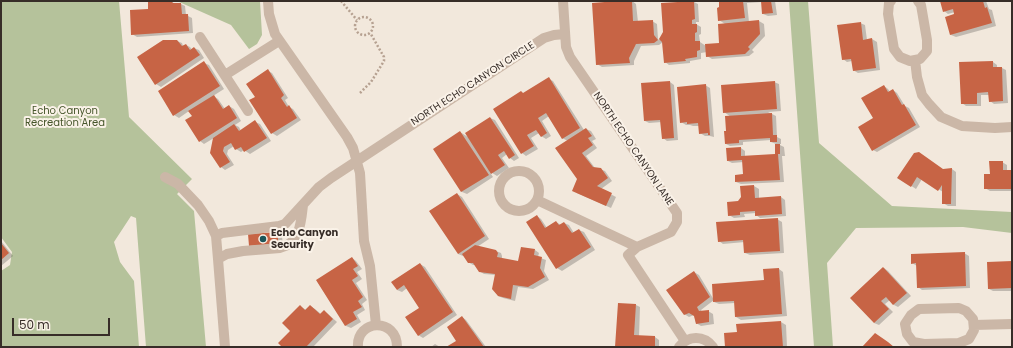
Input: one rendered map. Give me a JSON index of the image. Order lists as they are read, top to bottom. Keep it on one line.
{"streets":{"street":["NORTH ECHO CANYON CIRCLE","NORTH ECHO CANYON LANE"]},"crossings":[["NORTH ECHO CANYON CIRCLE","NORTH ECHO CANYON LANE"]],"parks":["Echo Canyon Recreation Area"],"places":["Echo Canyon Security"],"scale_bar":"50 m"}
